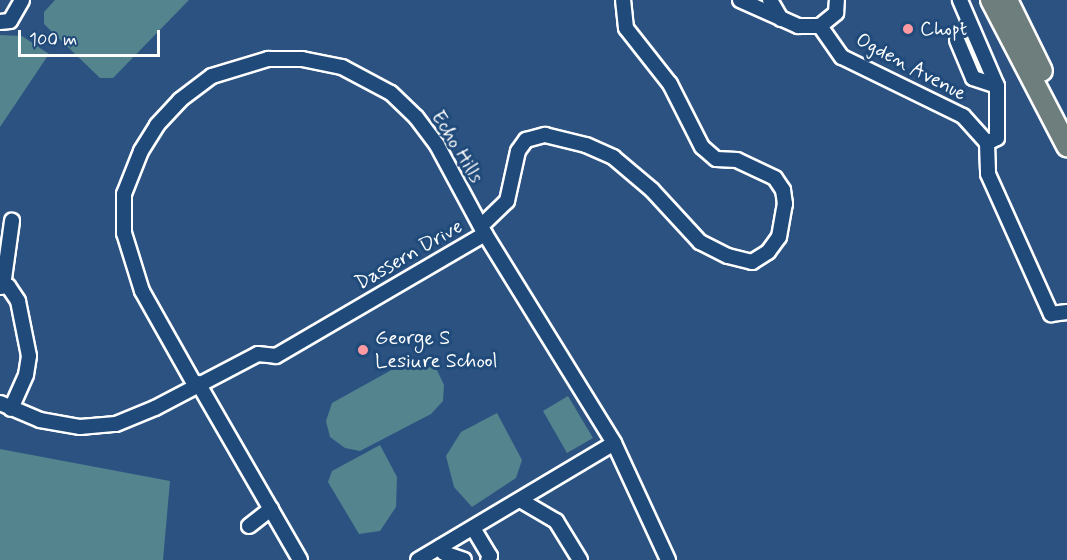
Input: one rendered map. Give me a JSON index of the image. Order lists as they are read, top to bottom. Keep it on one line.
{"streets":{"street":["Ogden Avenue","Echo Hills","Dassern Drive"]},"crossings":[["Echo Hills","Dassern Drive"]],"places":["Chopt","George S Lesiure School"],"scale_bar":"100 m"}
